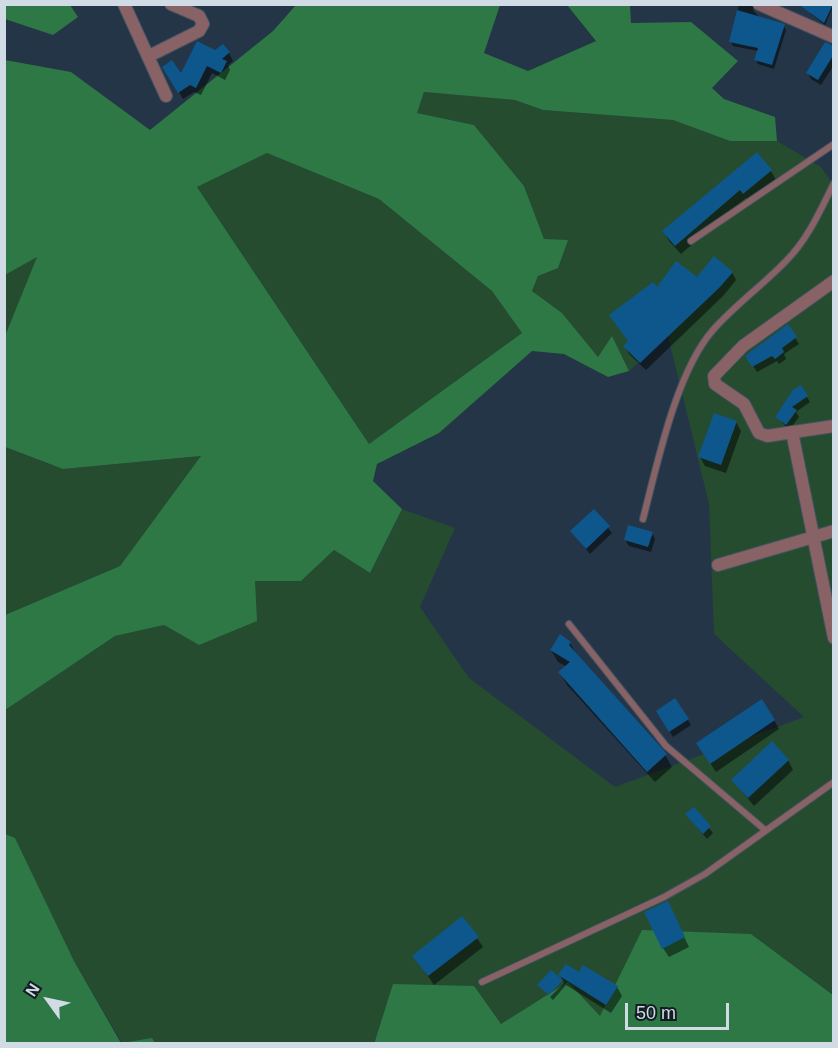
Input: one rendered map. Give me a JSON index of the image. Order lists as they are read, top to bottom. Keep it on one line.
{"scale_bar":"50 m","north":"top left"}
